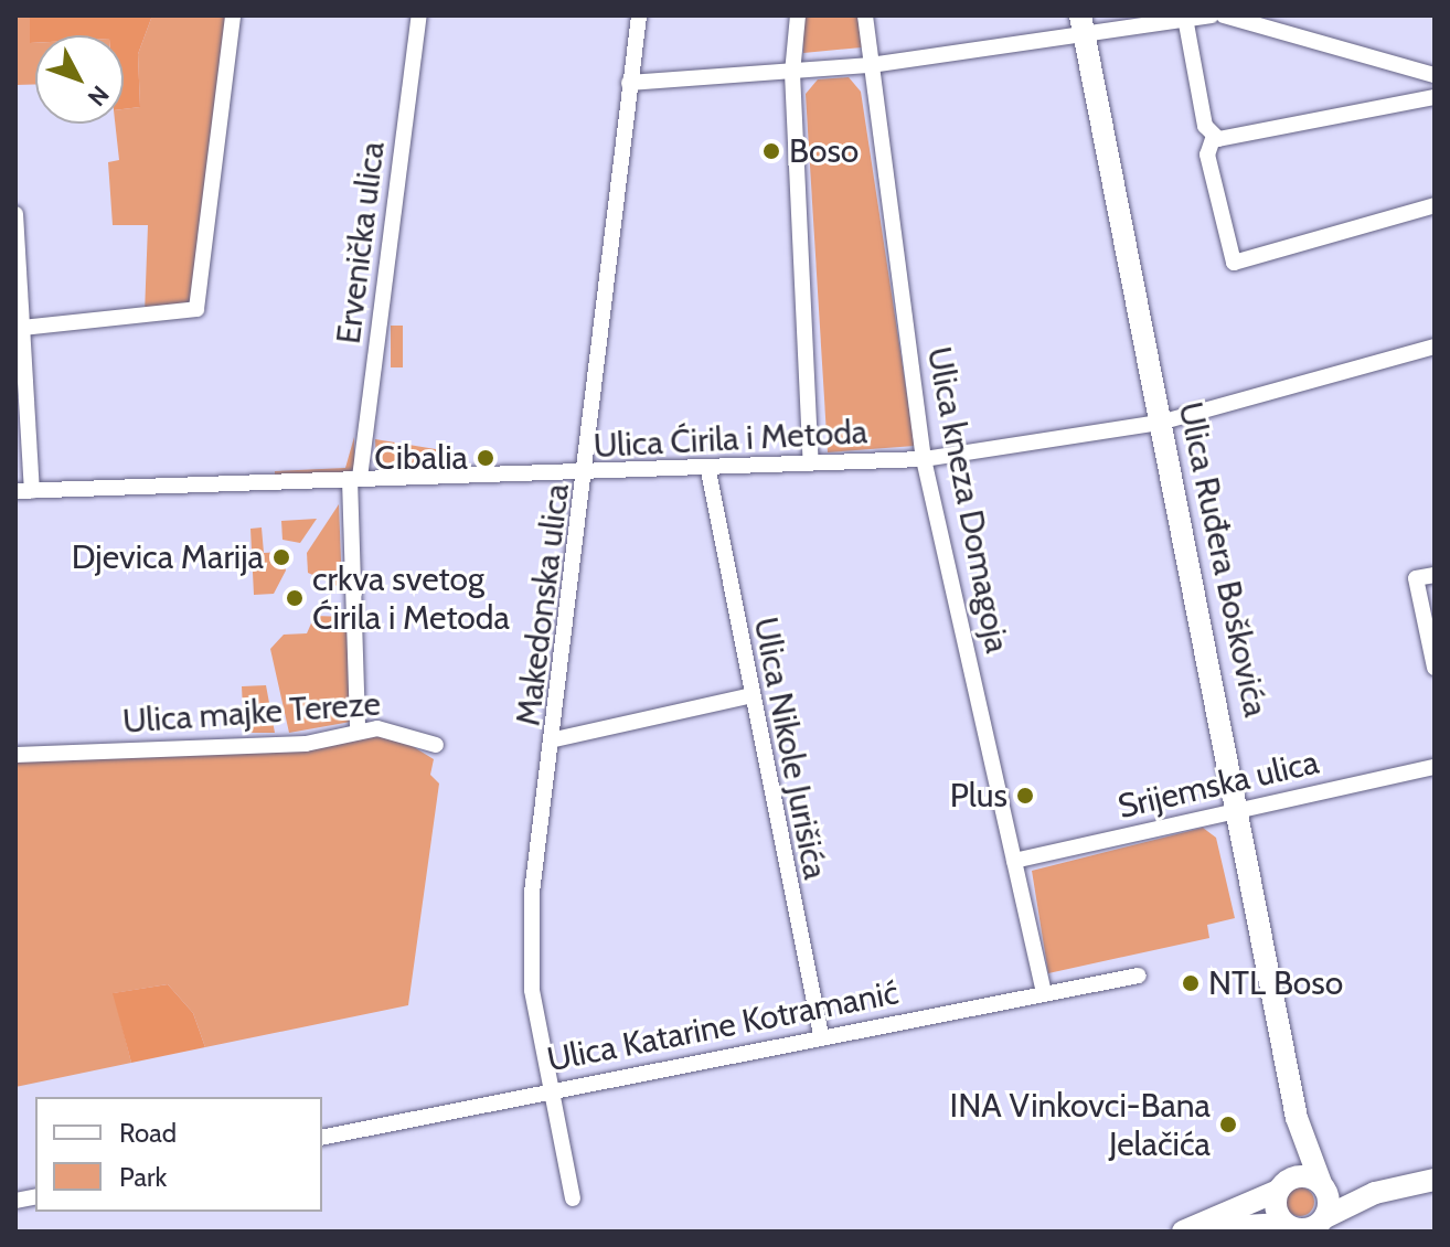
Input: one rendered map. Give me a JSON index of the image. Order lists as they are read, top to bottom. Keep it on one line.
{"streets":{"main road":["Ulica Ruđera Boškovića"],"street":["Ervenička ulica","Ulica Ćirila i Metoda","Ulica kneza Domagoja","Makedonska ulica","Ulica majke Tereze","Ulica Nikole Jurišića","Srijemska ulica","Ulica Katarine Kotramanić"]},"crossings":[["Ervenička ulica","Ulica Ćirila i Metoda"],["Ervenička ulica","Ulica majke Tereze"],["Ulica Ćirila i Metoda","Ulica kneza Domagoja"],["Ulica Ćirila i Metoda","Ulica Ruđera Boškovića"],["Ulica Ćirila i Metoda","Makedonska ulica"],["Ulica Ćirila i Metoda","Ulica Nikole Jurišića"],["Ulica kneza Domagoja","Srijemska ulica"],["Ulica kneza Domagoja","Ulica Katarine Kotramanić"],["Ulica Ruđera Boškovića","Srijemska ulica"],["Makedonska ulica","Ulica Katarine Kotramanić"],["Ulica Nikole Jurišića","Ulica Katarine Kotramanić"]],"places":["Boso","Cibalia","Djevica Marija","crkva svetog Ćirila i Metoda","Plus","NTL Boso","INA Vinkovci-Bana Jelačića"],"legend":["Road","Park"],"north":"bottom right"}
